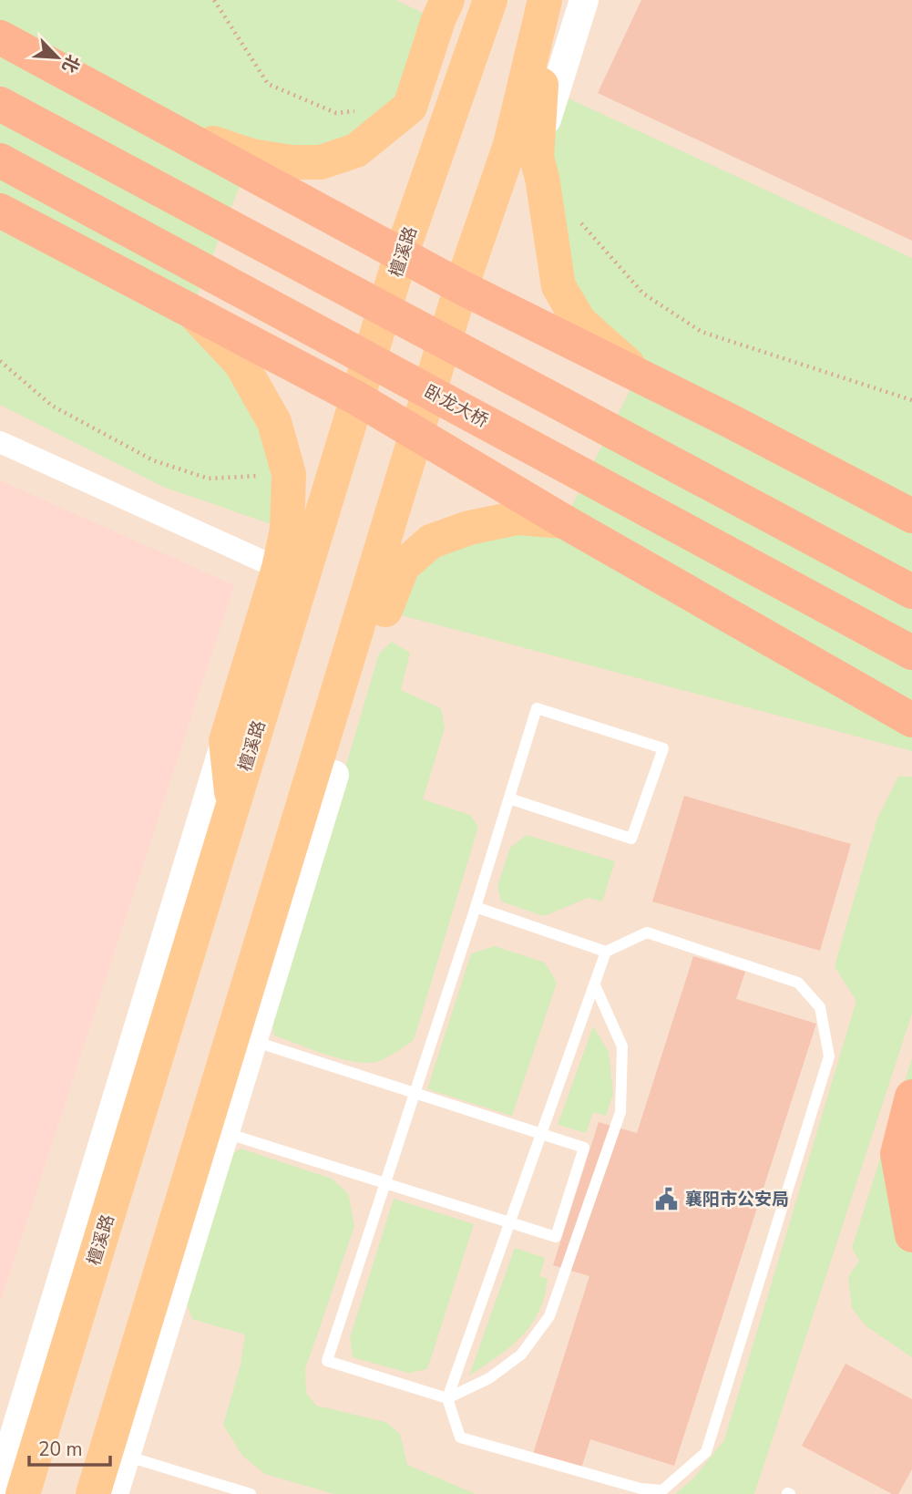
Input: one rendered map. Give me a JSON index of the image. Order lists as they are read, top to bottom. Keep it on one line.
{"streets":{"highway":["卧龙大桥"],"main road":["檀溪路"]},"places":{"public building":["襄阳市公安局"]},"scale_bar":"20 m","north":"bottom right"}
